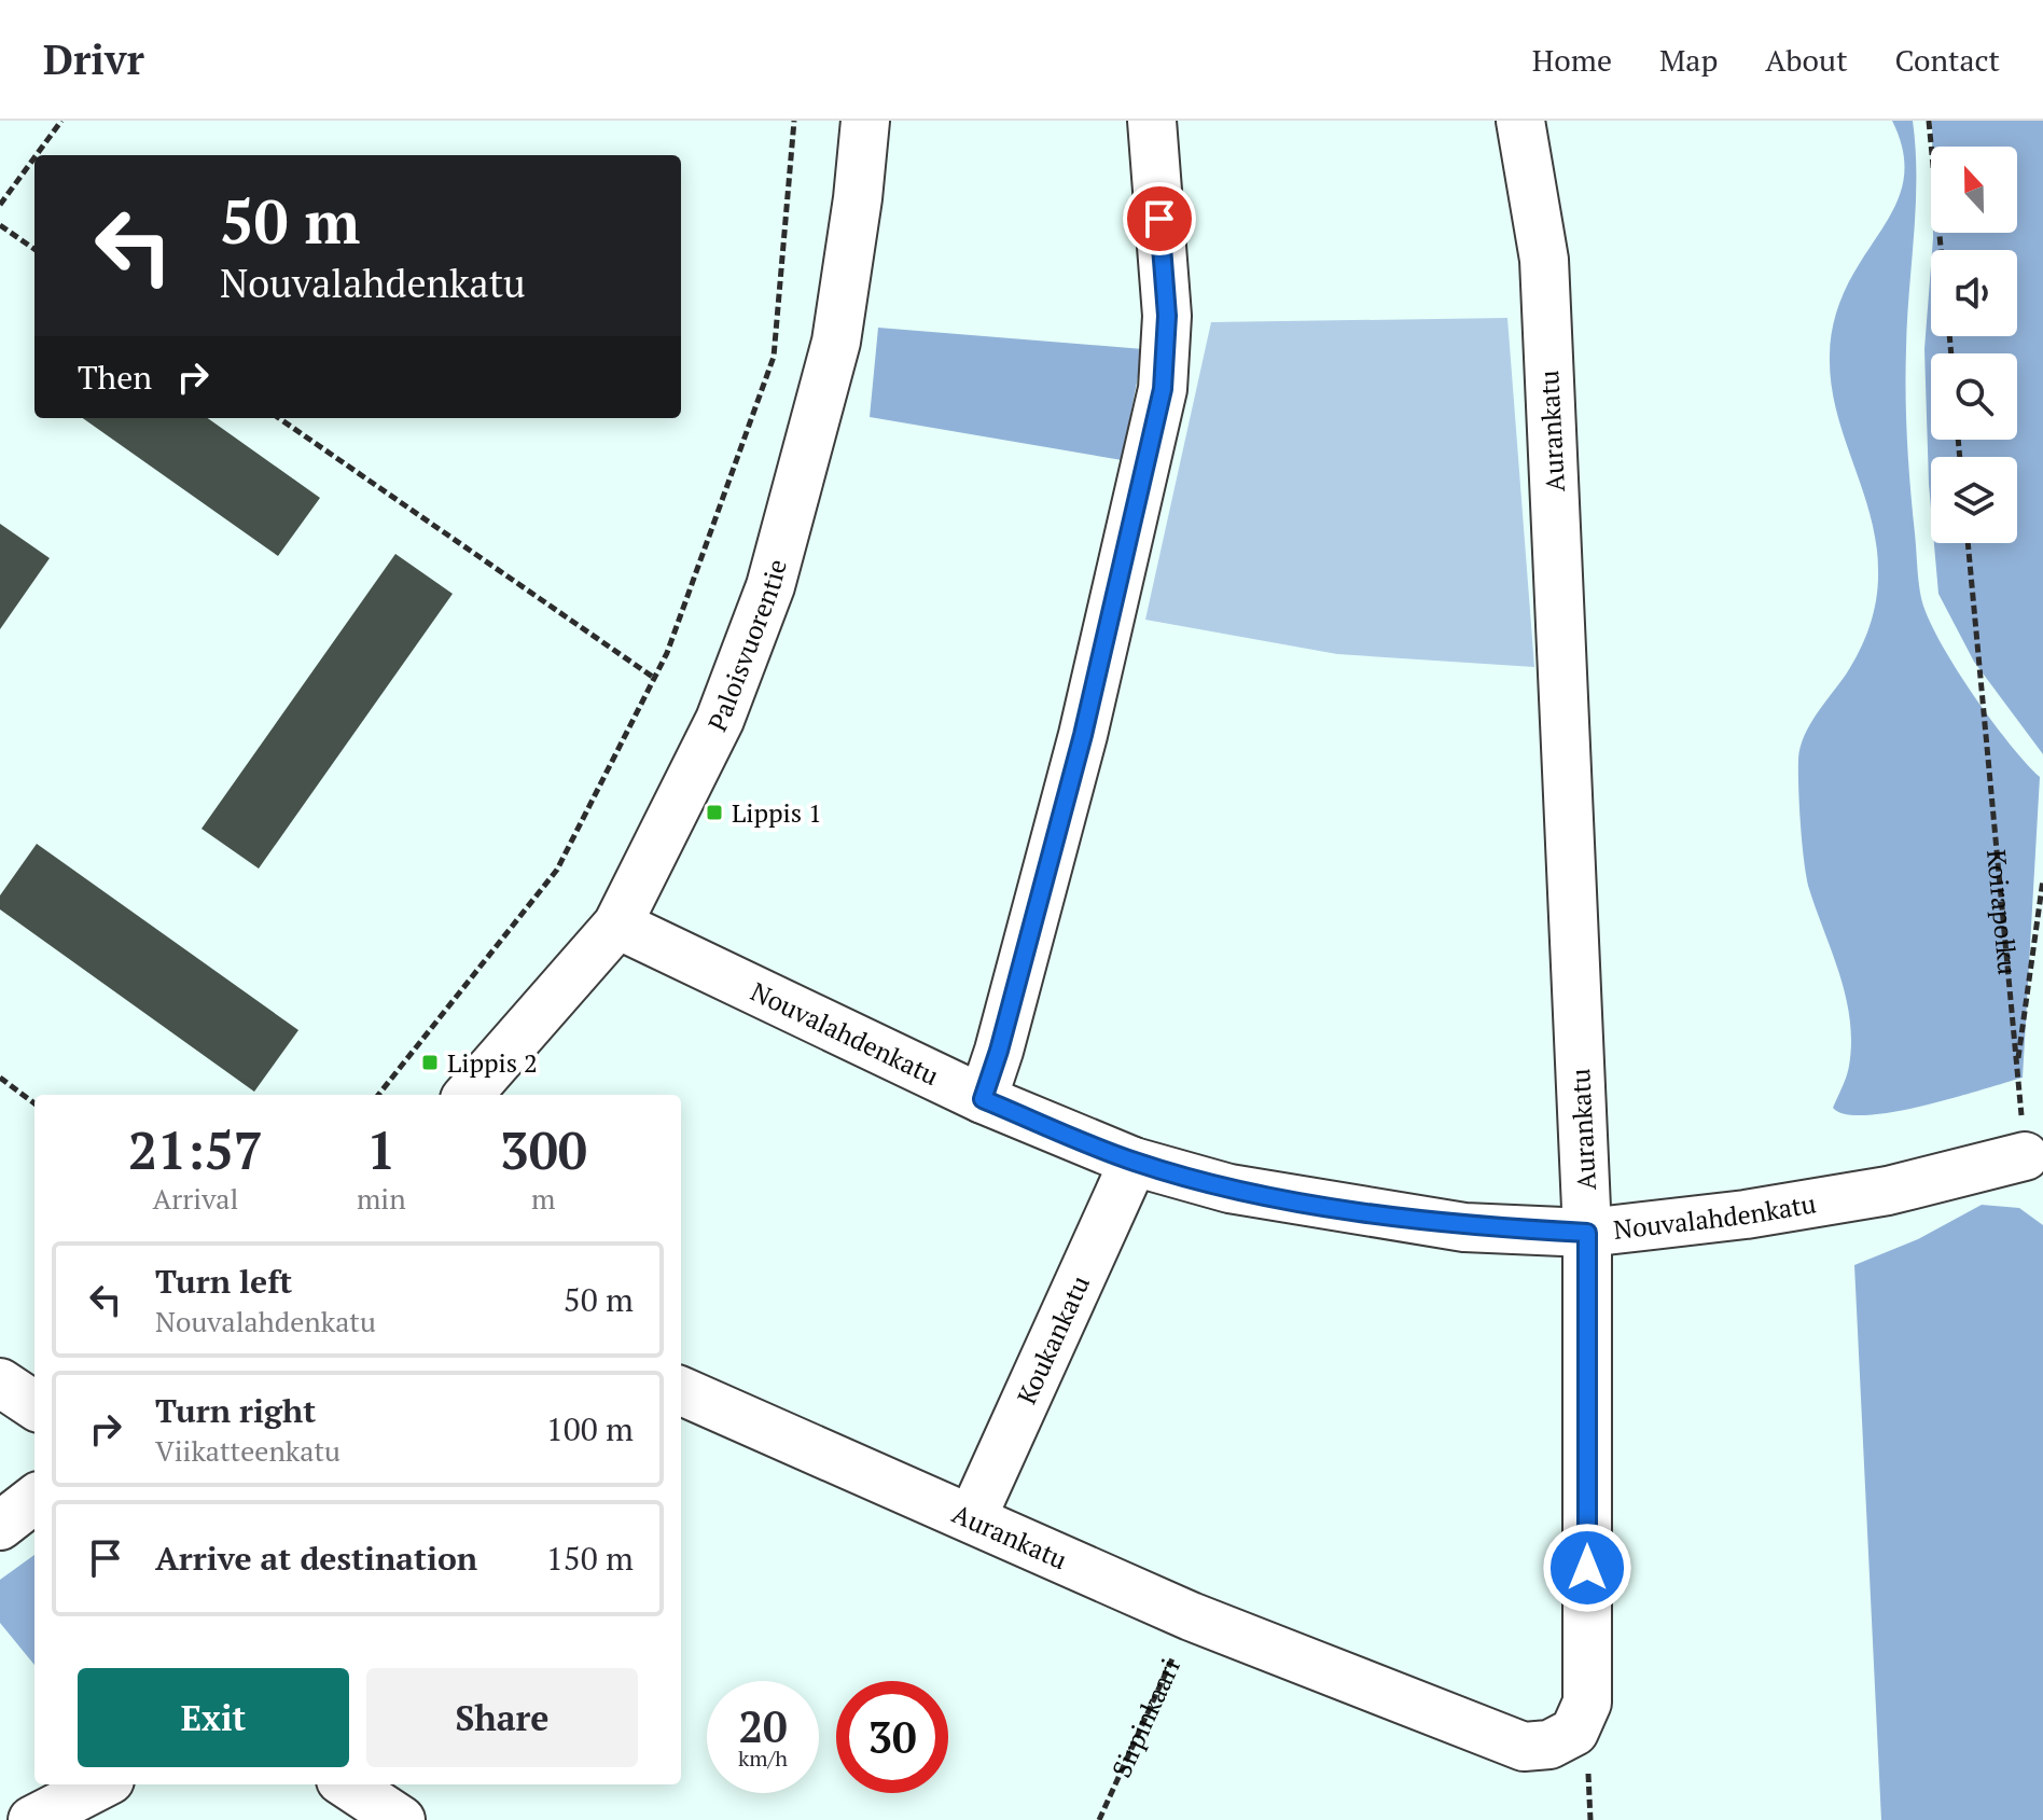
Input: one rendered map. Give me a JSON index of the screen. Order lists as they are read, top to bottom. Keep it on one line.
{"streets":{"street":["Aurankatu","Paloisvuorentie","Nouvalahdenkatu","Koukankatu"],"path":["Koirapolku","Sirpinkaari"]},"crossings":[["Aurankatu","Nouvalahdenkatu"],["Aurankatu","Koukankatu"],["Aurankatu","Sirpinkaari"],["Paloisvuorentie","Nouvalahdenkatu"],["Koirapolku","Nouvalahdenkatu"],["Nouvalahdenkatu","Koukankatu"]],"places":{"transit":["Lippis 1","Lippis 2"]},"north":"top","page":{"header":"Drivr","nav":["Home","Map","About","Contact"],"turn":["50 m","Nouvalahdenkatu"],"then":"Then","eta":["21:57","Arrival","1","min","300","m"],"list":[{"name":"Turn left","note":"Nouvalahdenkatu","value":"50 m"},{"name":"Turn right","note":"Viikatteenkatu","value":"100 m"},{"name":"Arrive at destination","value":"150 m"}],"buttons":["Exit","Share"],"speed":"20 km/h","limit":"30"}}
